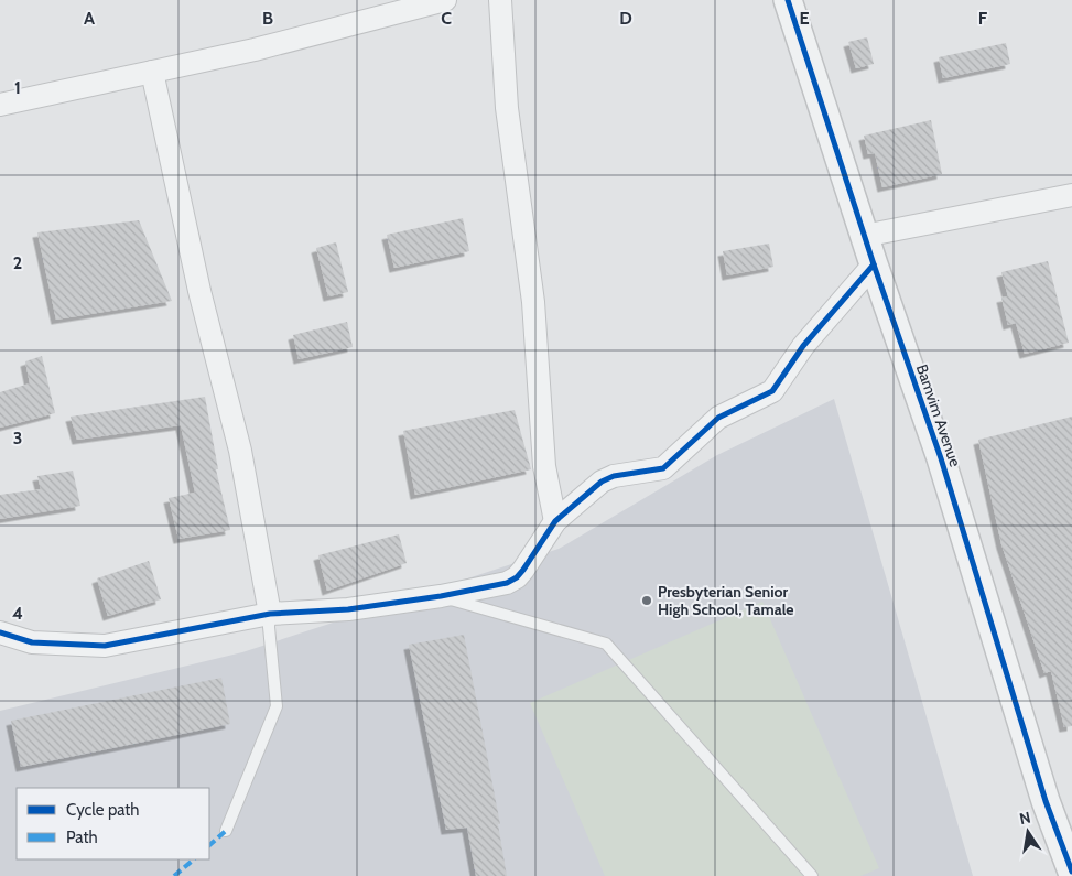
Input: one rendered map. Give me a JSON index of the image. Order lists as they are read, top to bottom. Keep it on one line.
{"streets":{"street":["Bamvim Avenue"]},"places":["Presbyterian Senior High School, Tamale"],"legend":["Cycle path","Path"],"north":"top","grid":{"columns":["A","B","C","D","E","F"],"rows":["1","2","3","4"]}}
